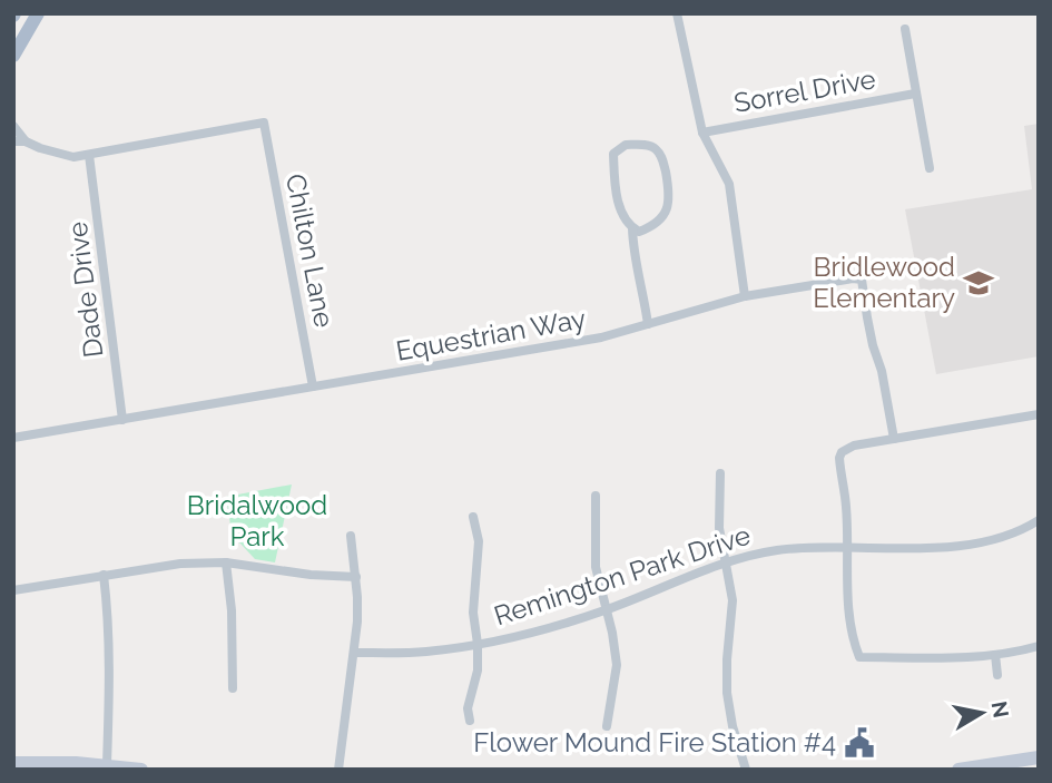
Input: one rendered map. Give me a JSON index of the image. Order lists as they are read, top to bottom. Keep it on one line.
{"streets":{"street":["Sorrel Drive","Chilton Lane","Dade Drive","Equestrian Way","Remington Park Drive"]},"crossings":[["Chilton Lane","Dade Drive"],["Chilton Lane","Equestrian Way"],["Dade Drive","Equestrian Way"]],"parks":["Bridalwood Park"],"places":{"school or university":["Bridlewood Elementary"],"public building":["Flower Mound Fire Station #4"]},"north":"right"}
